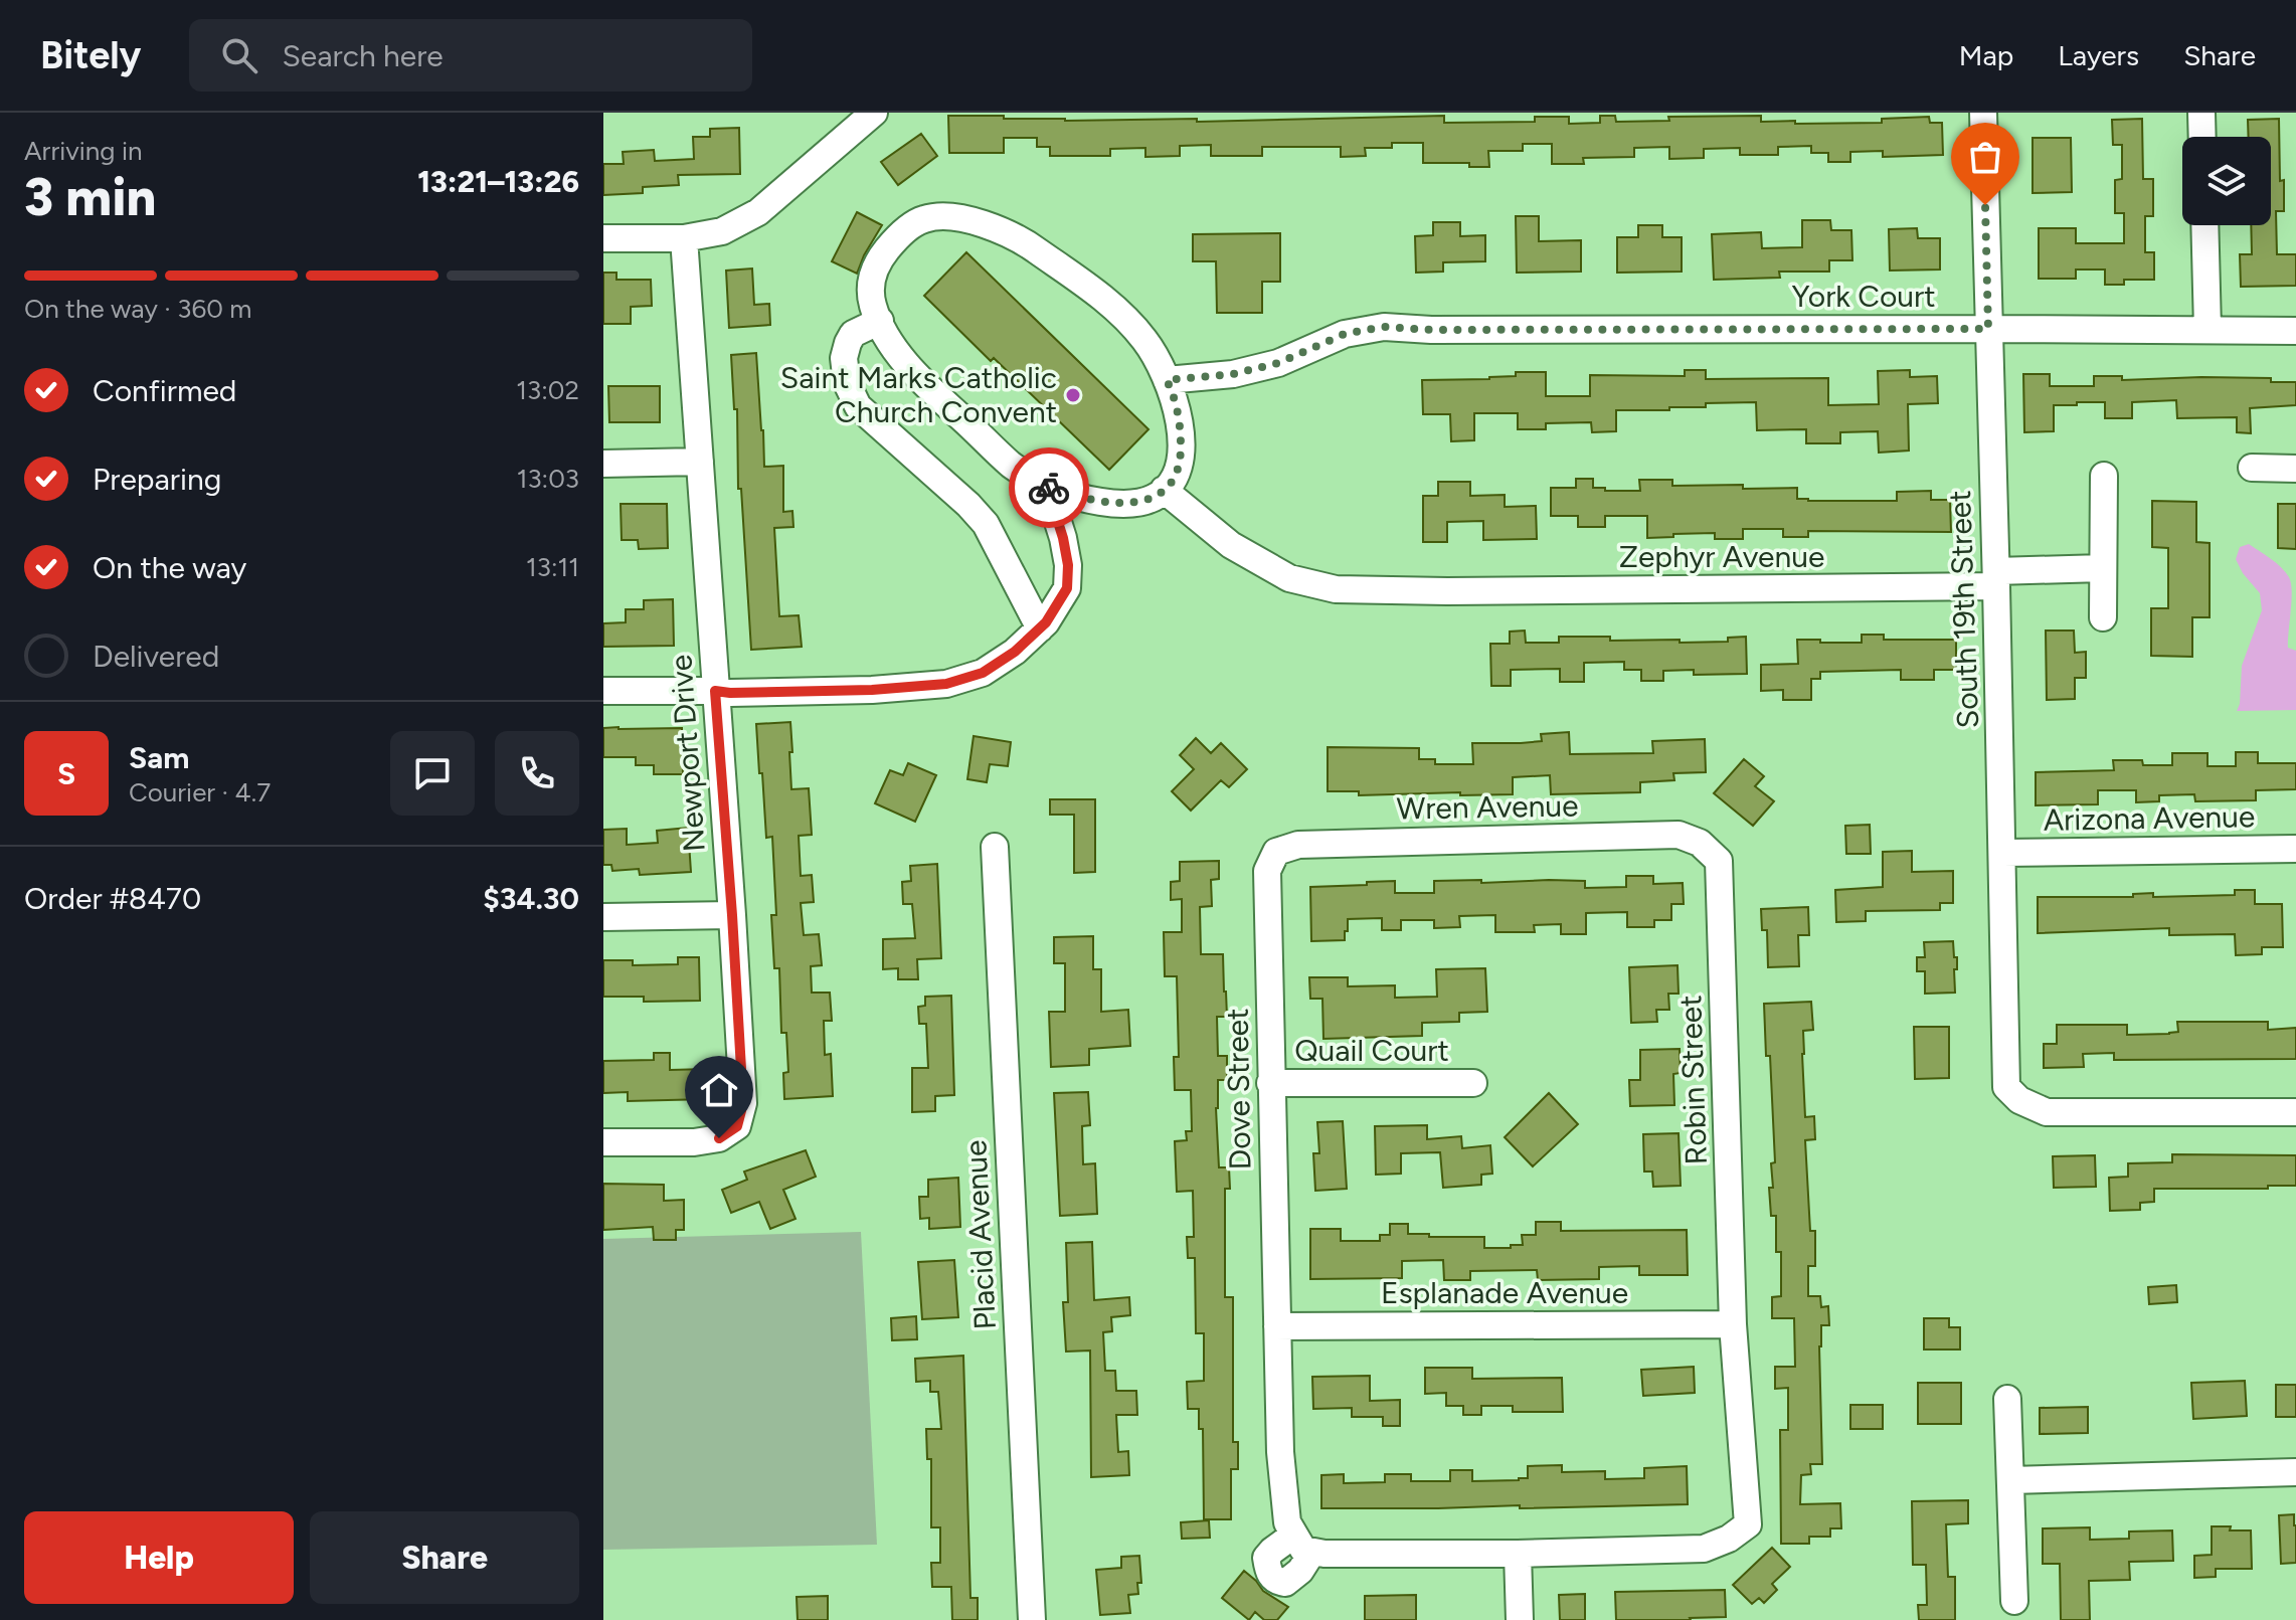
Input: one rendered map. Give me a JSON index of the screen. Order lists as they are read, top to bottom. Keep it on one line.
{"streets":{"street":["York Court","Zephyr Avenue","South 19th Street","Newport Drive","Wren Avenue","Arizona Avenue","Quail Court","Robin Street","Dove Street","Placid Avenue","Esplanade Avenue"]},"crossings":[["York Court","South 19th Street"],["Zephyr Avenue","South 19th Street"],["South 19th Street","Arizona Avenue"],["Wren Avenue","Robin Street"],["Wren Avenue","Dove Street"],["Quail Court","Dove Street"],["Robin Street","Dove Street"],["Robin Street","Esplanade Avenue"],["Dove Street","Esplanade Avenue"]],"places":["Saint Marks Catholic Church Convent"],"page":{"header":"Bitely","search":"Search here","nav":["Map","Layers","Share"],"heading":["3 min","Arriving in","13:21–13:26"],"panel":["Sam","Courier · 4.7","Order #8470","$34.30"],"bar":"On the way · 360 m","list":[["Confirmed","13:02"],["Preparing","13:03"],["On the way","13:11"],"Delivered"],"round":"S","buttons":["Help","Share"]}}
